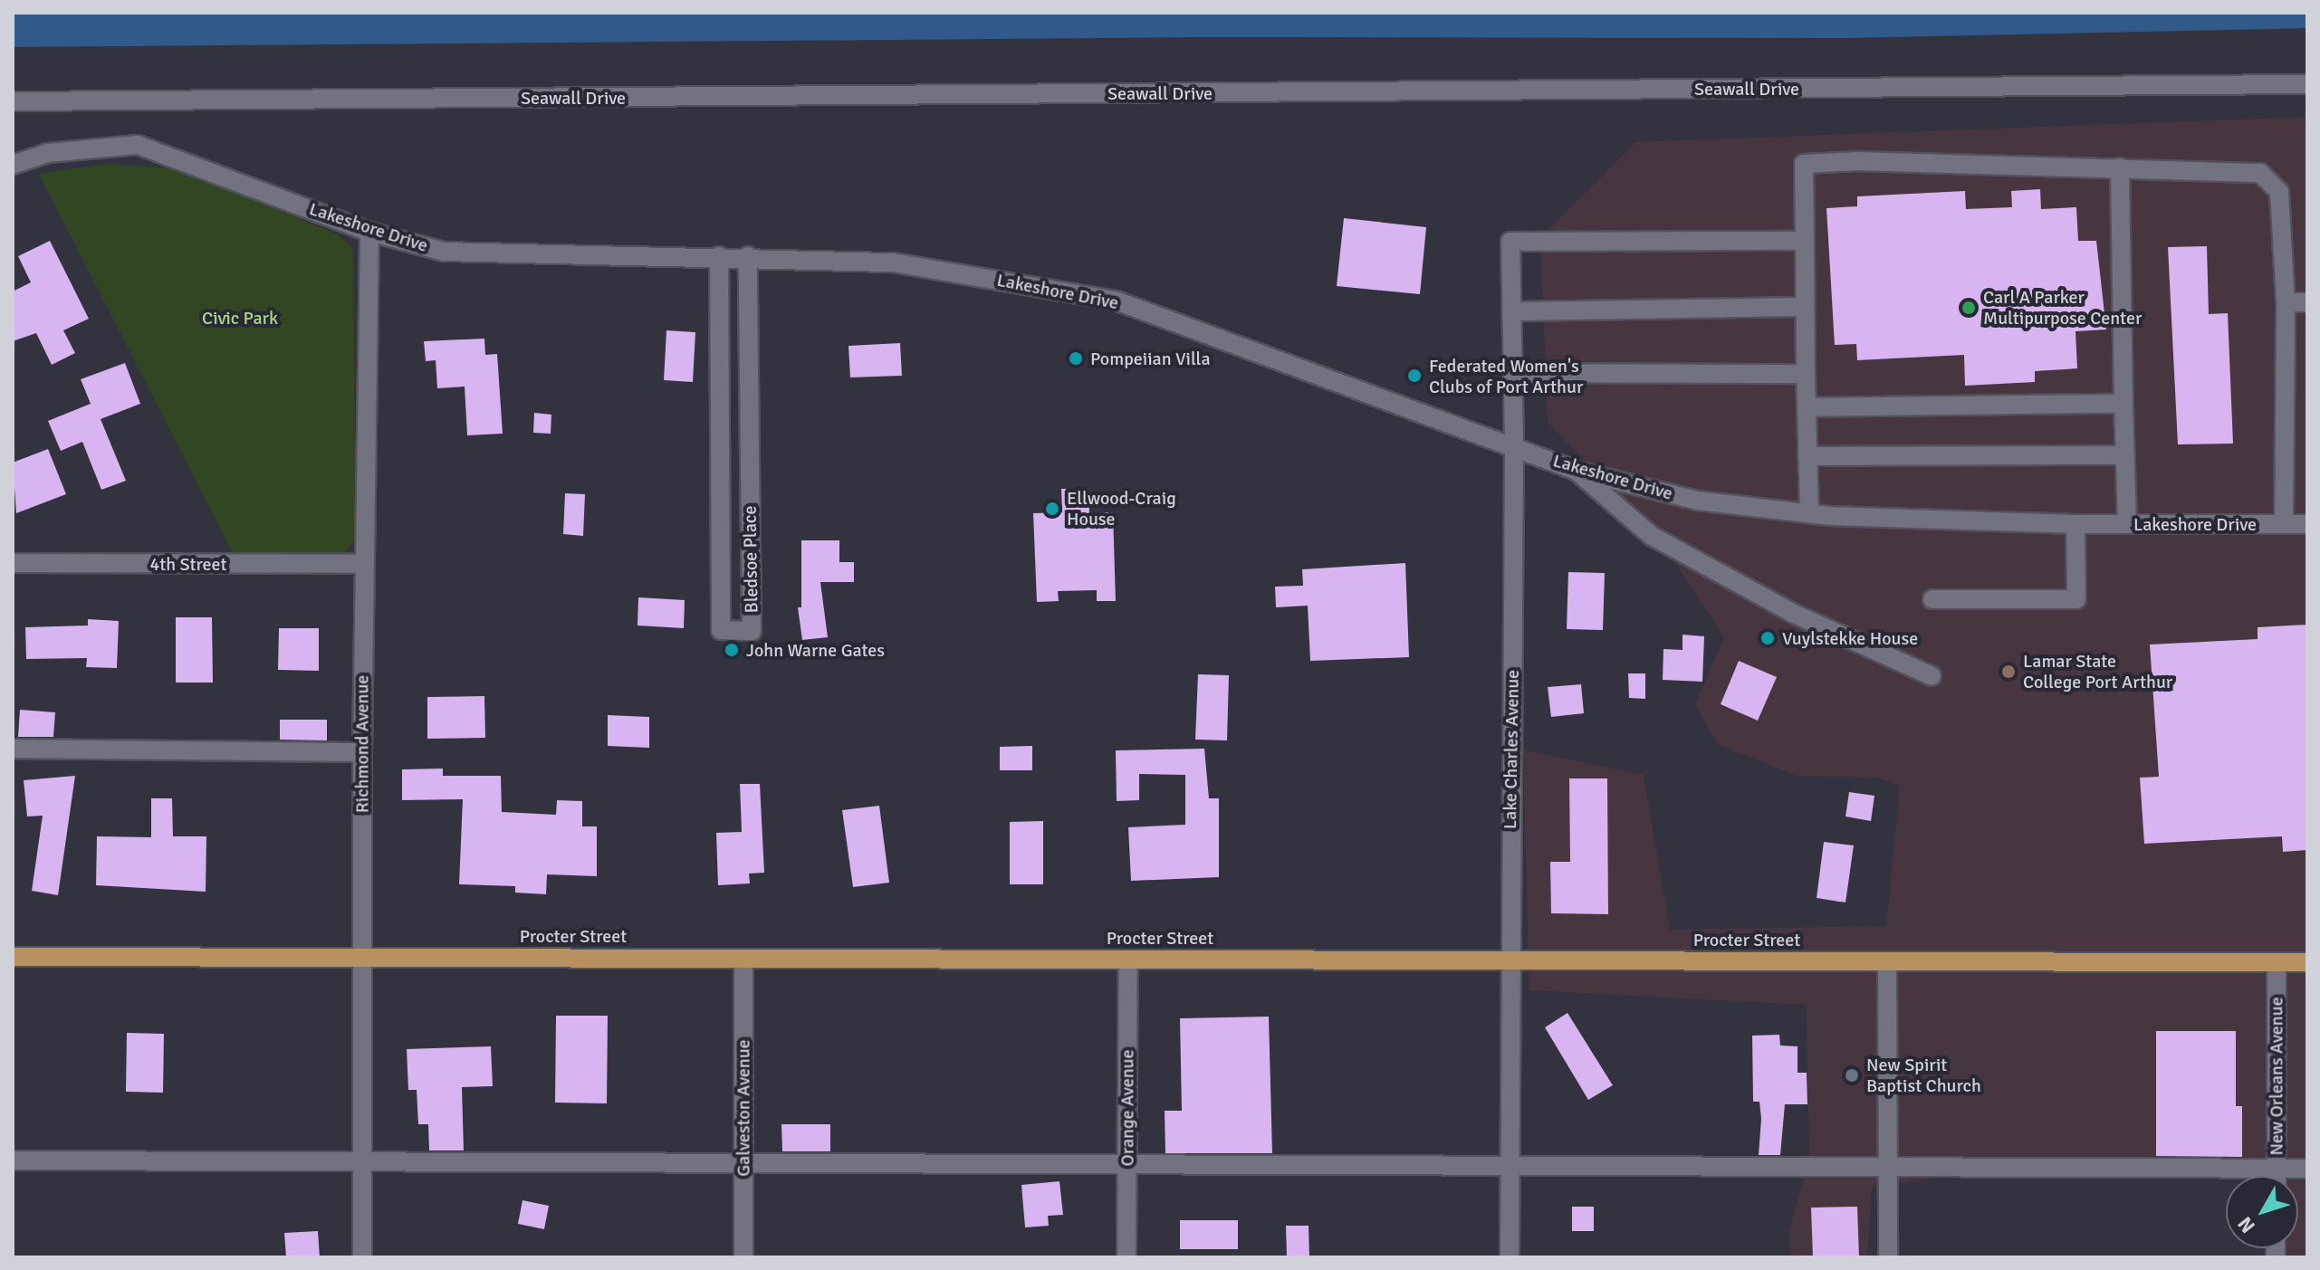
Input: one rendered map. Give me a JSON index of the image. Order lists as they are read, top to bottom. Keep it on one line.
{"streets":{"main road":["Procter Street"],"street":["Seawall Drive","Lakeshore Drive","Bledsoe Place","4th Street","Richmond Avenue","Lake Charles Avenue","New Orleans Avenue","Galveston Avenue","Orange Avenue"]},"crossings":[["Lakeshore Drive","Bledsoe Place"],["Lakeshore Drive","Richmond Avenue"],["Lakeshore Drive","Lake Charles Avenue"],["4th Street","Richmond Avenue"],["Richmond Avenue","Procter Street"],["Lake Charles Avenue","Procter Street"],["Procter Street","New Orleans Avenue"],["Procter Street","Galveston Avenue"],["Procter Street","Orange Avenue"]],"parks":["Civic Park"],"places":["Carl A Parker Multipurpose Center","Pompeiian Villa","Federated Women's Clubs of Port Arthur","Ellwood-Craig House","Vuylstekke House","John Warne Gates","Lamar State College Port Arthur","New Spirit Baptist Church"],"north":"bottom left"}
